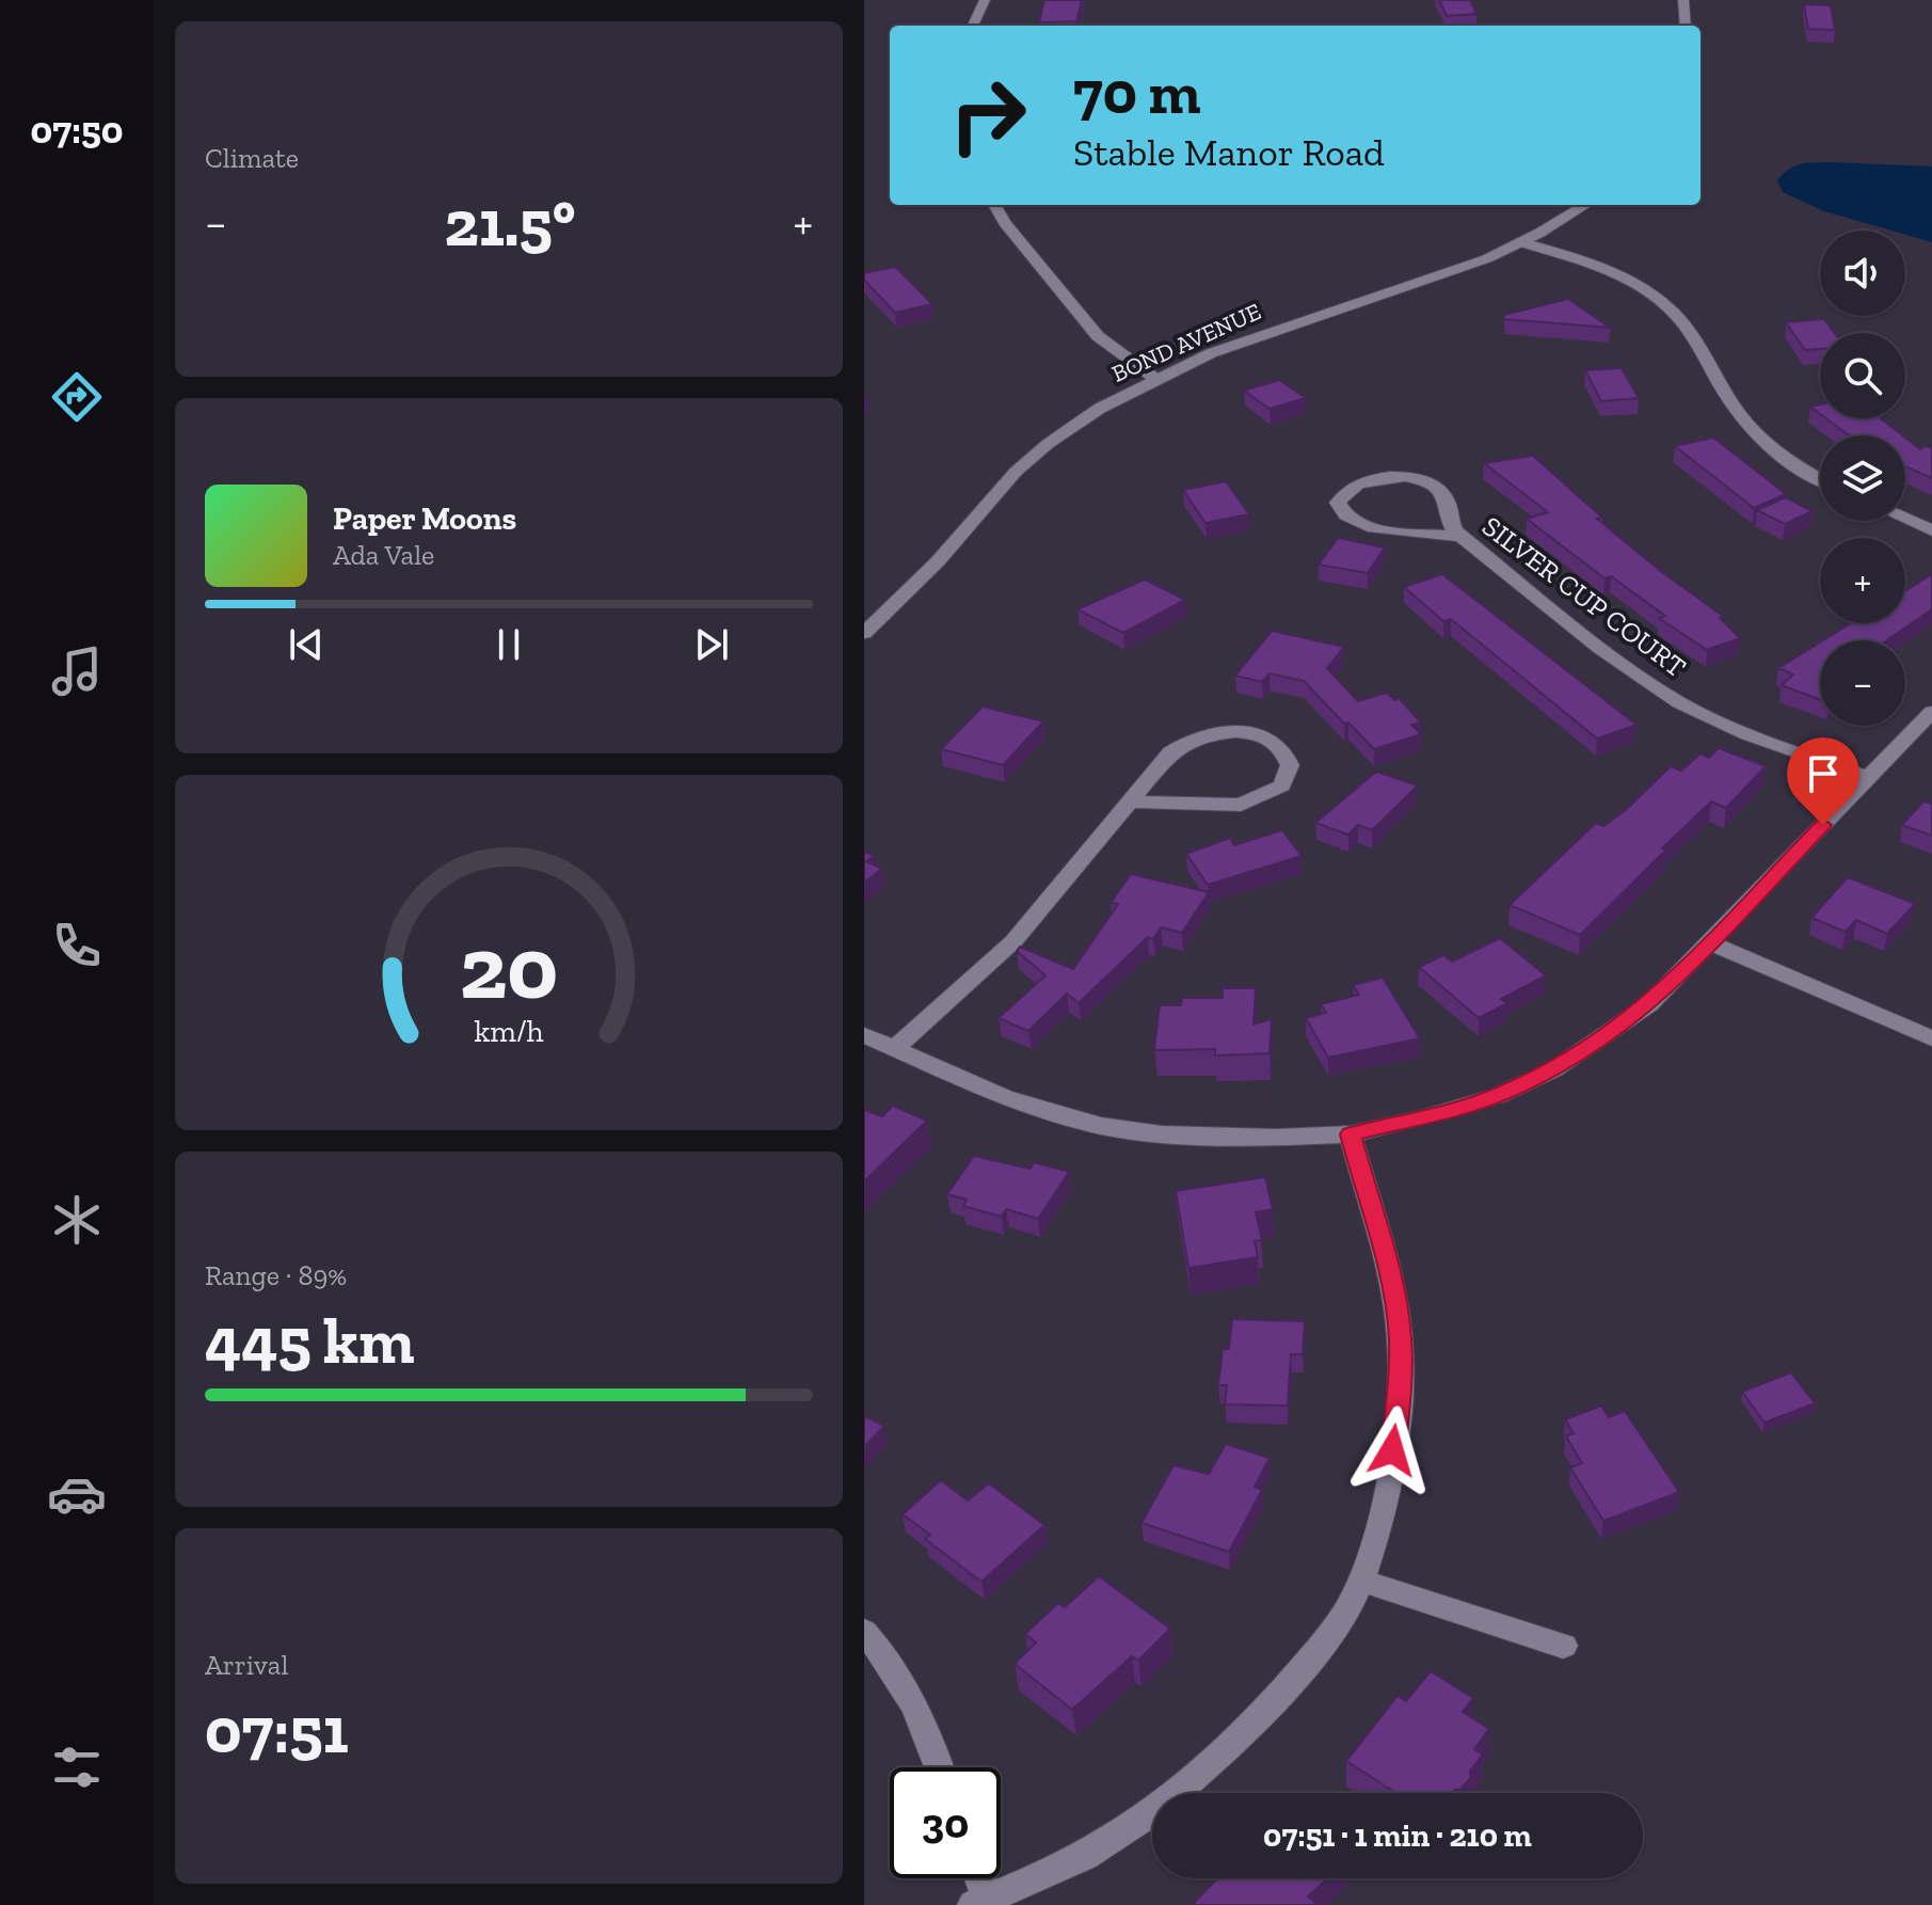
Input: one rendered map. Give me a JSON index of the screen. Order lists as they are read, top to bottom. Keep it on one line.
{"streets":{"street":["BOND AVENUE","SILVER CUP COURT"]},"page":{"tabs":"07:50","tile":["Climate",["Range · 89%","445 km"],["Arrival","07:51"]],"turn":["70 m","Stable Manor Road"],"heat":["−","21.5°","+"],"map_buttons":["+","−"],"song":["Paper Moons","Ada Vale"],"limit":"30","trip":"07:51 · 1 min · 210 m","gauge":["20","km/h"]}}
